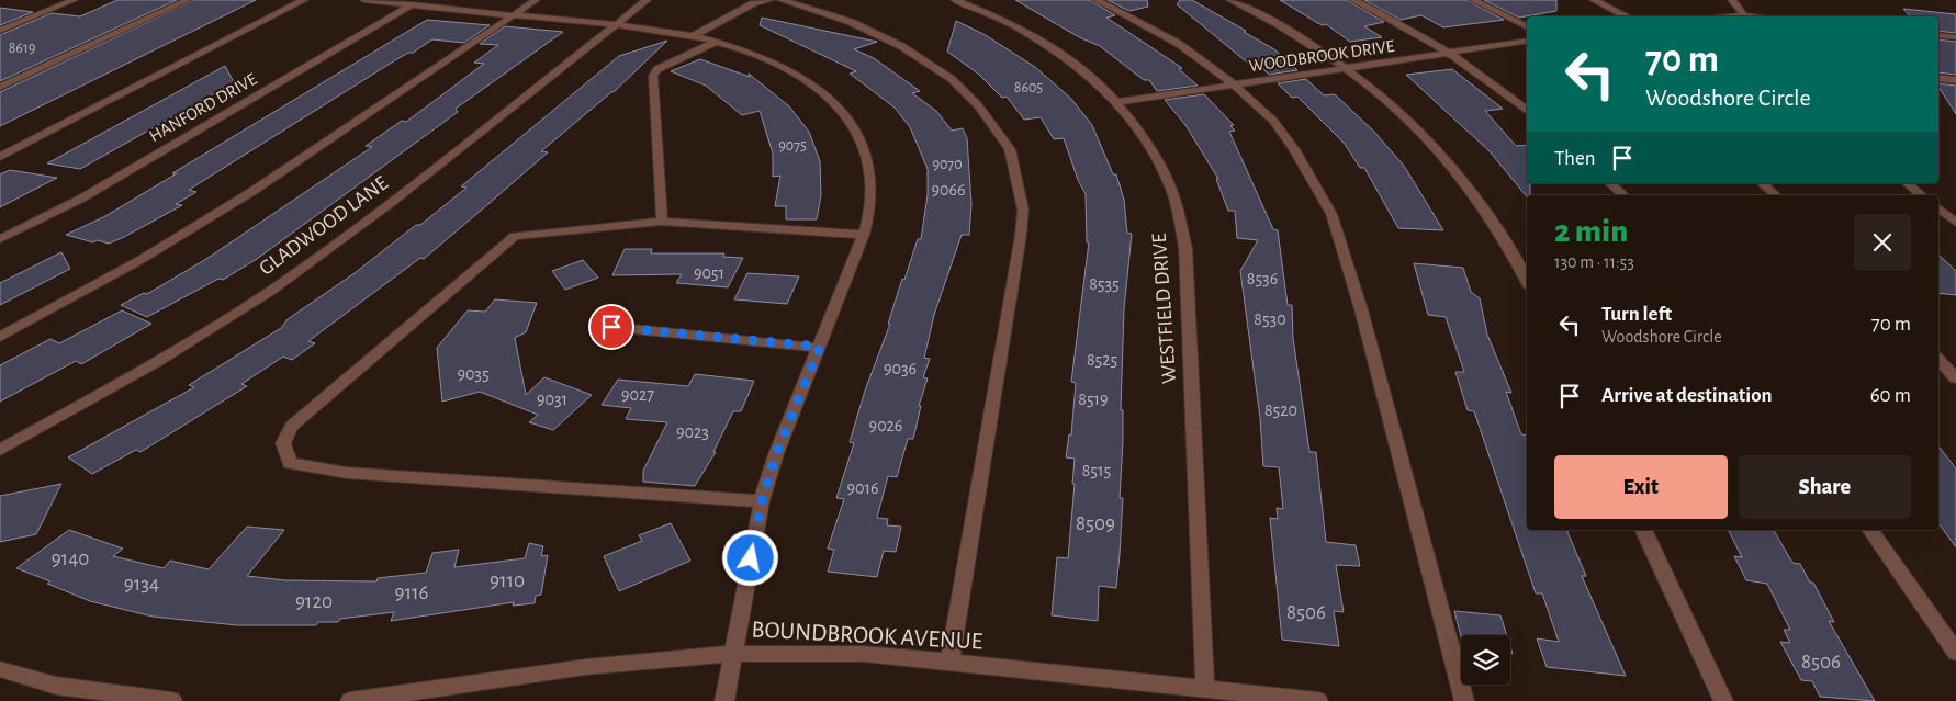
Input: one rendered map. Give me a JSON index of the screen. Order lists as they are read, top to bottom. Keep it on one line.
{"streets":{"street":["WOODBROOK DRIVE","HANFORD DRIVE","GLADWOOD LANE","WESTFIELD DRIVE","BOUNDBROOK AVENUE"]},"crossings":[["WOODBROOK DRIVE","WESTFIELD DRIVE"],["WESTFIELD DRIVE","BOUNDBROOK AVENUE"]],"house_numbers":["8619","8605","9075","9070","9066","9051","8536","8535","8530","8525","9036","9035","9027","9031","8519","8520","9026","9023","8515","9016","8509","9140","9110","9134","9116","9120","8506","8506"],"page":{"turn":["70 m","Woodshore Circle"],"then":"Then","heading":["2 min","130 m · 11:53"],"list":[{"name":"Turn left","note":"Woodshore Circle","value":"70 m"},{"name":"Arrive at destination","value":"60 m"}],"buttons":["Exit","Share"]}}
